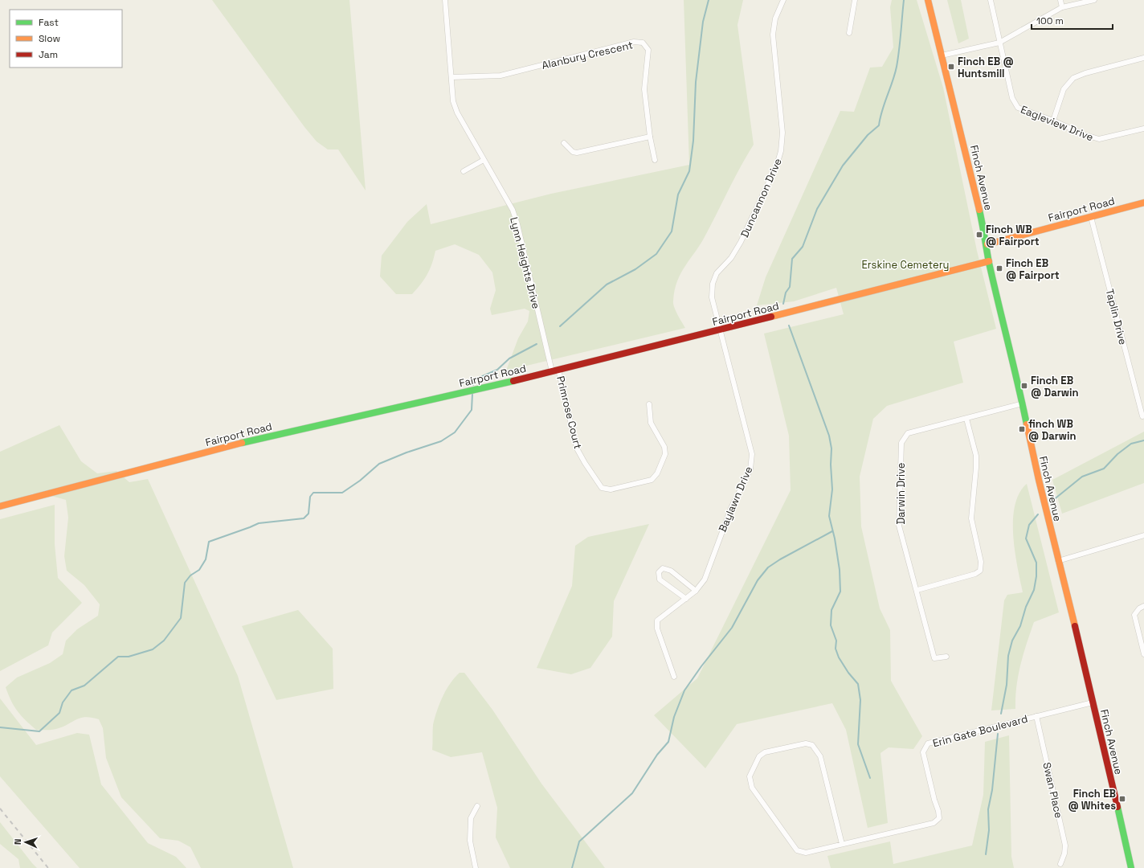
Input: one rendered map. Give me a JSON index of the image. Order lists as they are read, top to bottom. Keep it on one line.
{"streets":{"street":["Alanbury Crescent","Eagleview Drive","Finch Avenue","Duncannon Drive","Fairport Road","Lynn Heights Drive","Taplin Drive","Primrose Court","Darwin Drive","Baylawn Drive","Erin Gate Boulevard","Swan Place"]},"crossings":[["Alanbury Crescent","Lynn Heights Drive"],["Finch Avenue","Fairport Road"],["Finch Avenue","Darwin Drive"],["Finch Avenue","Erin Gate Boulevard"],["Duncannon Drive","Fairport Road"],["Duncannon Drive","Baylawn Drive"],["Fairport Road","Lynn Heights Drive"],["Fairport Road","Taplin Drive"],["Fairport Road","Primrose Court"],["Fairport Road","Baylawn Drive"],["Erin Gate Boulevard","Swan Place"]],"parks":["Erskine Cemetery"],"places":{"transit":["Finch EB @ Huntsmill","Finch WB @ Fairport","Finch EB @ Fairport","Finch EB @ Darwin","finch WB @ Darwin","Finch EB @ Whites"]},"legend":["Fast","Slow","Jam"],"scale_bar":"100 m","north":"left"}
